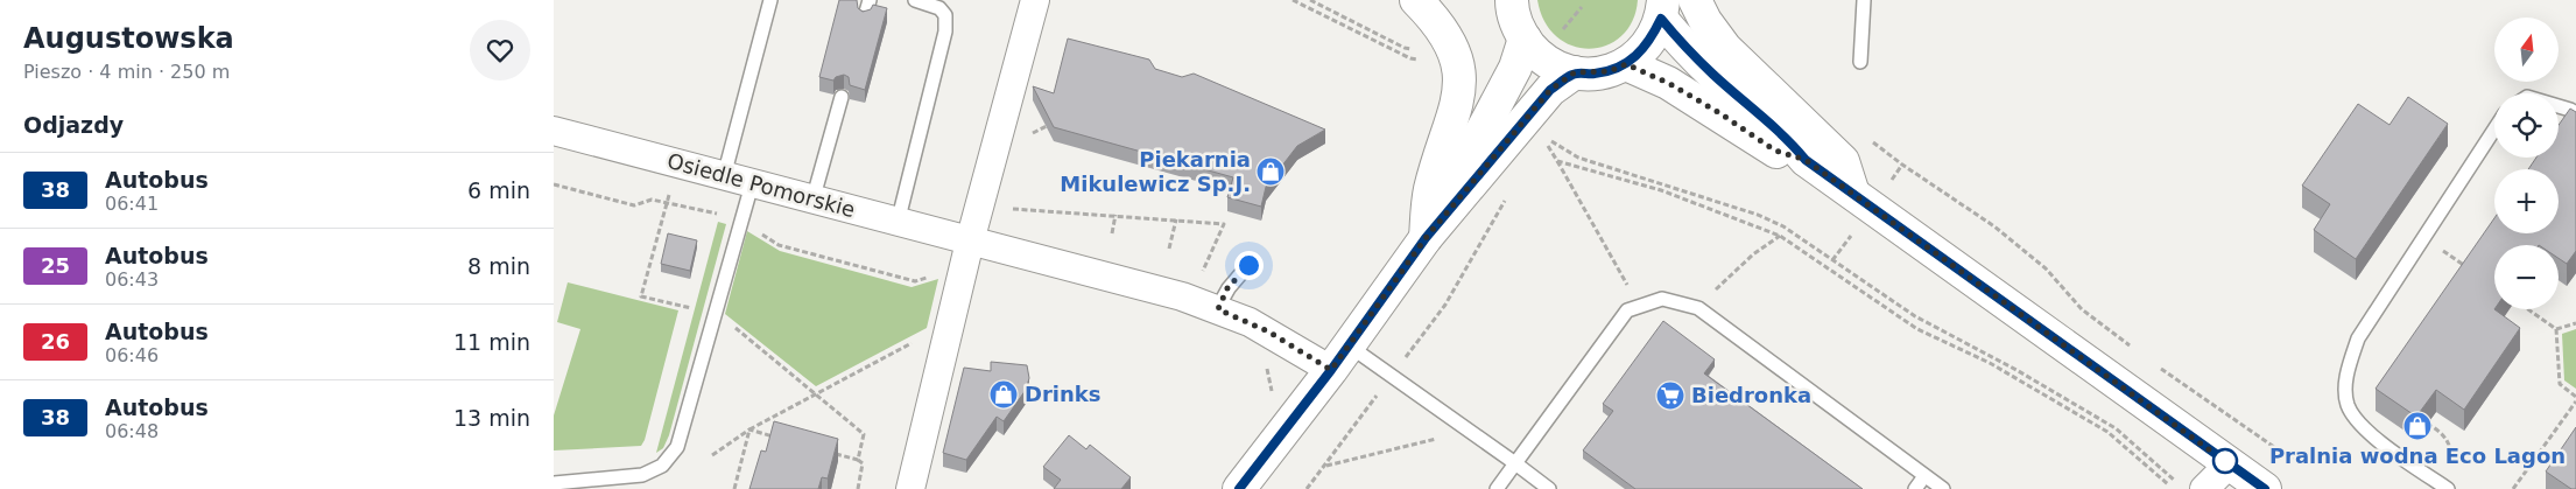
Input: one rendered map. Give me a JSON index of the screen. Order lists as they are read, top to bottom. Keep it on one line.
{"streets":{"street":["Osiedle Pomorskie"]},"places":{"shop":["Piekarnia Mikulewicz Sp.J.","Drinks","Pralnia wodna Eco Lagon"],"supermarket":["Biedronka"]},"lines":["bus line 38"],"north":"top","page":{"heading":[["Augustowska","Pieszo · 4 min · 250 m"],"Odjazdy"],"map_buttons":["+","−"],"list":[{"mark":"38","name":"Autobus","note":"06:41","value":"6 min"},{"mark":"25","name":"Autobus","note":"06:43","value":"8 min"},{"mark":"26","name":"Autobus","note":"06:46","value":"11 min"},{"mark":"38","name":"Autobus","note":"06:48","value":"13 min"}]}}
